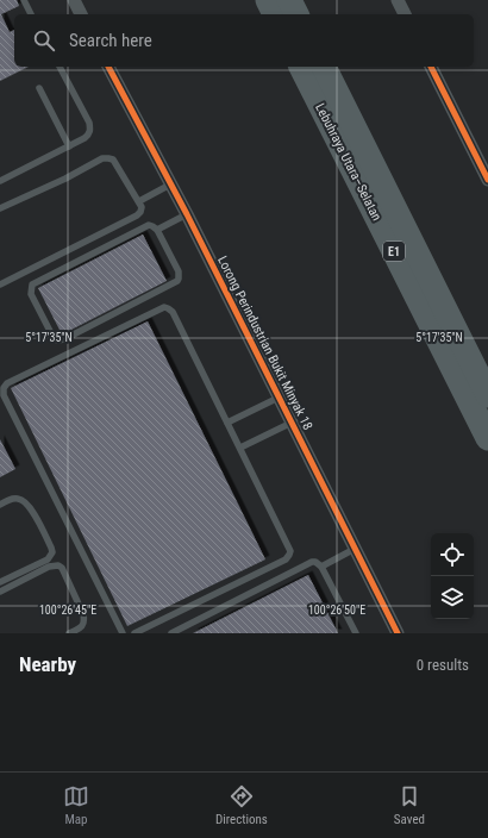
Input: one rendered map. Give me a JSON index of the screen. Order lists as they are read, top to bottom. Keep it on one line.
{"streets":{"highway":["Lebuhraya Utara–Selatan","E1"],"street":["Lorong Perindustrian Bukit Minyak 18"]},"page":{"search":"Search here","heading":["Nearby","0 results"],"nav":["Map","Directions","Saved"]},"coordinates":["5°17'35\"N","100°26'45\"E","100°26'50\"E"]}
